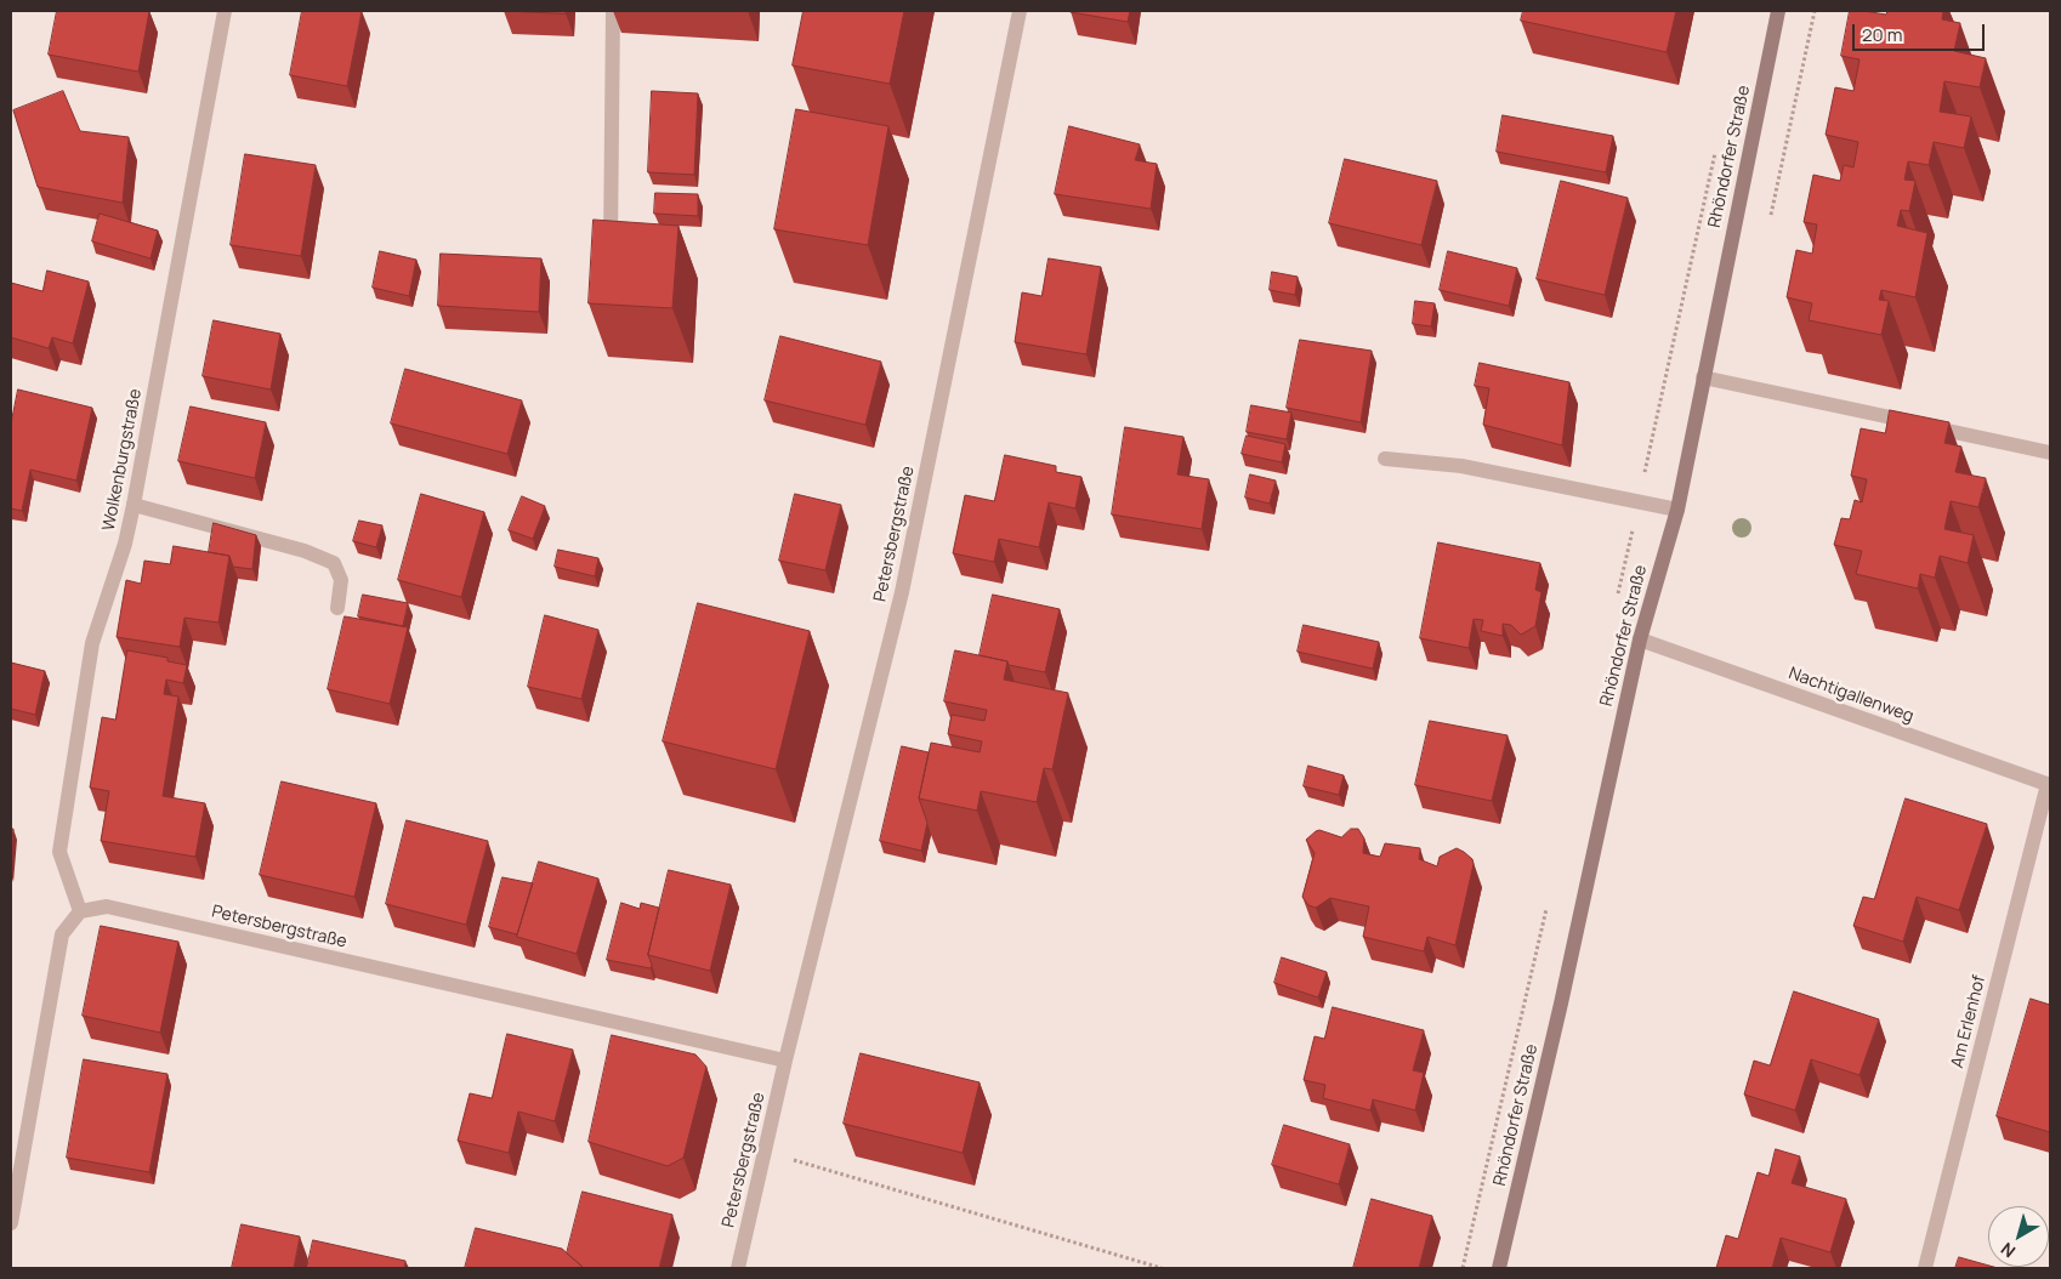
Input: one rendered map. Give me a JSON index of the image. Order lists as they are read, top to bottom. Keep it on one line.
{"streets":{"main road":["Rhöndorfer Straße"],"street":["Wolkenburgstraße","Petersbergstraße","Nachtigallenweg","Am Erlenhof"]},"crossings":[["Rhöndorfer Straße","Nachtigallenweg"],["Wolkenburgstraße","Petersbergstraße"],["Nachtigallenweg","Am Erlenhof"]],"scale_bar":"20 m","north":"bottom left"}
